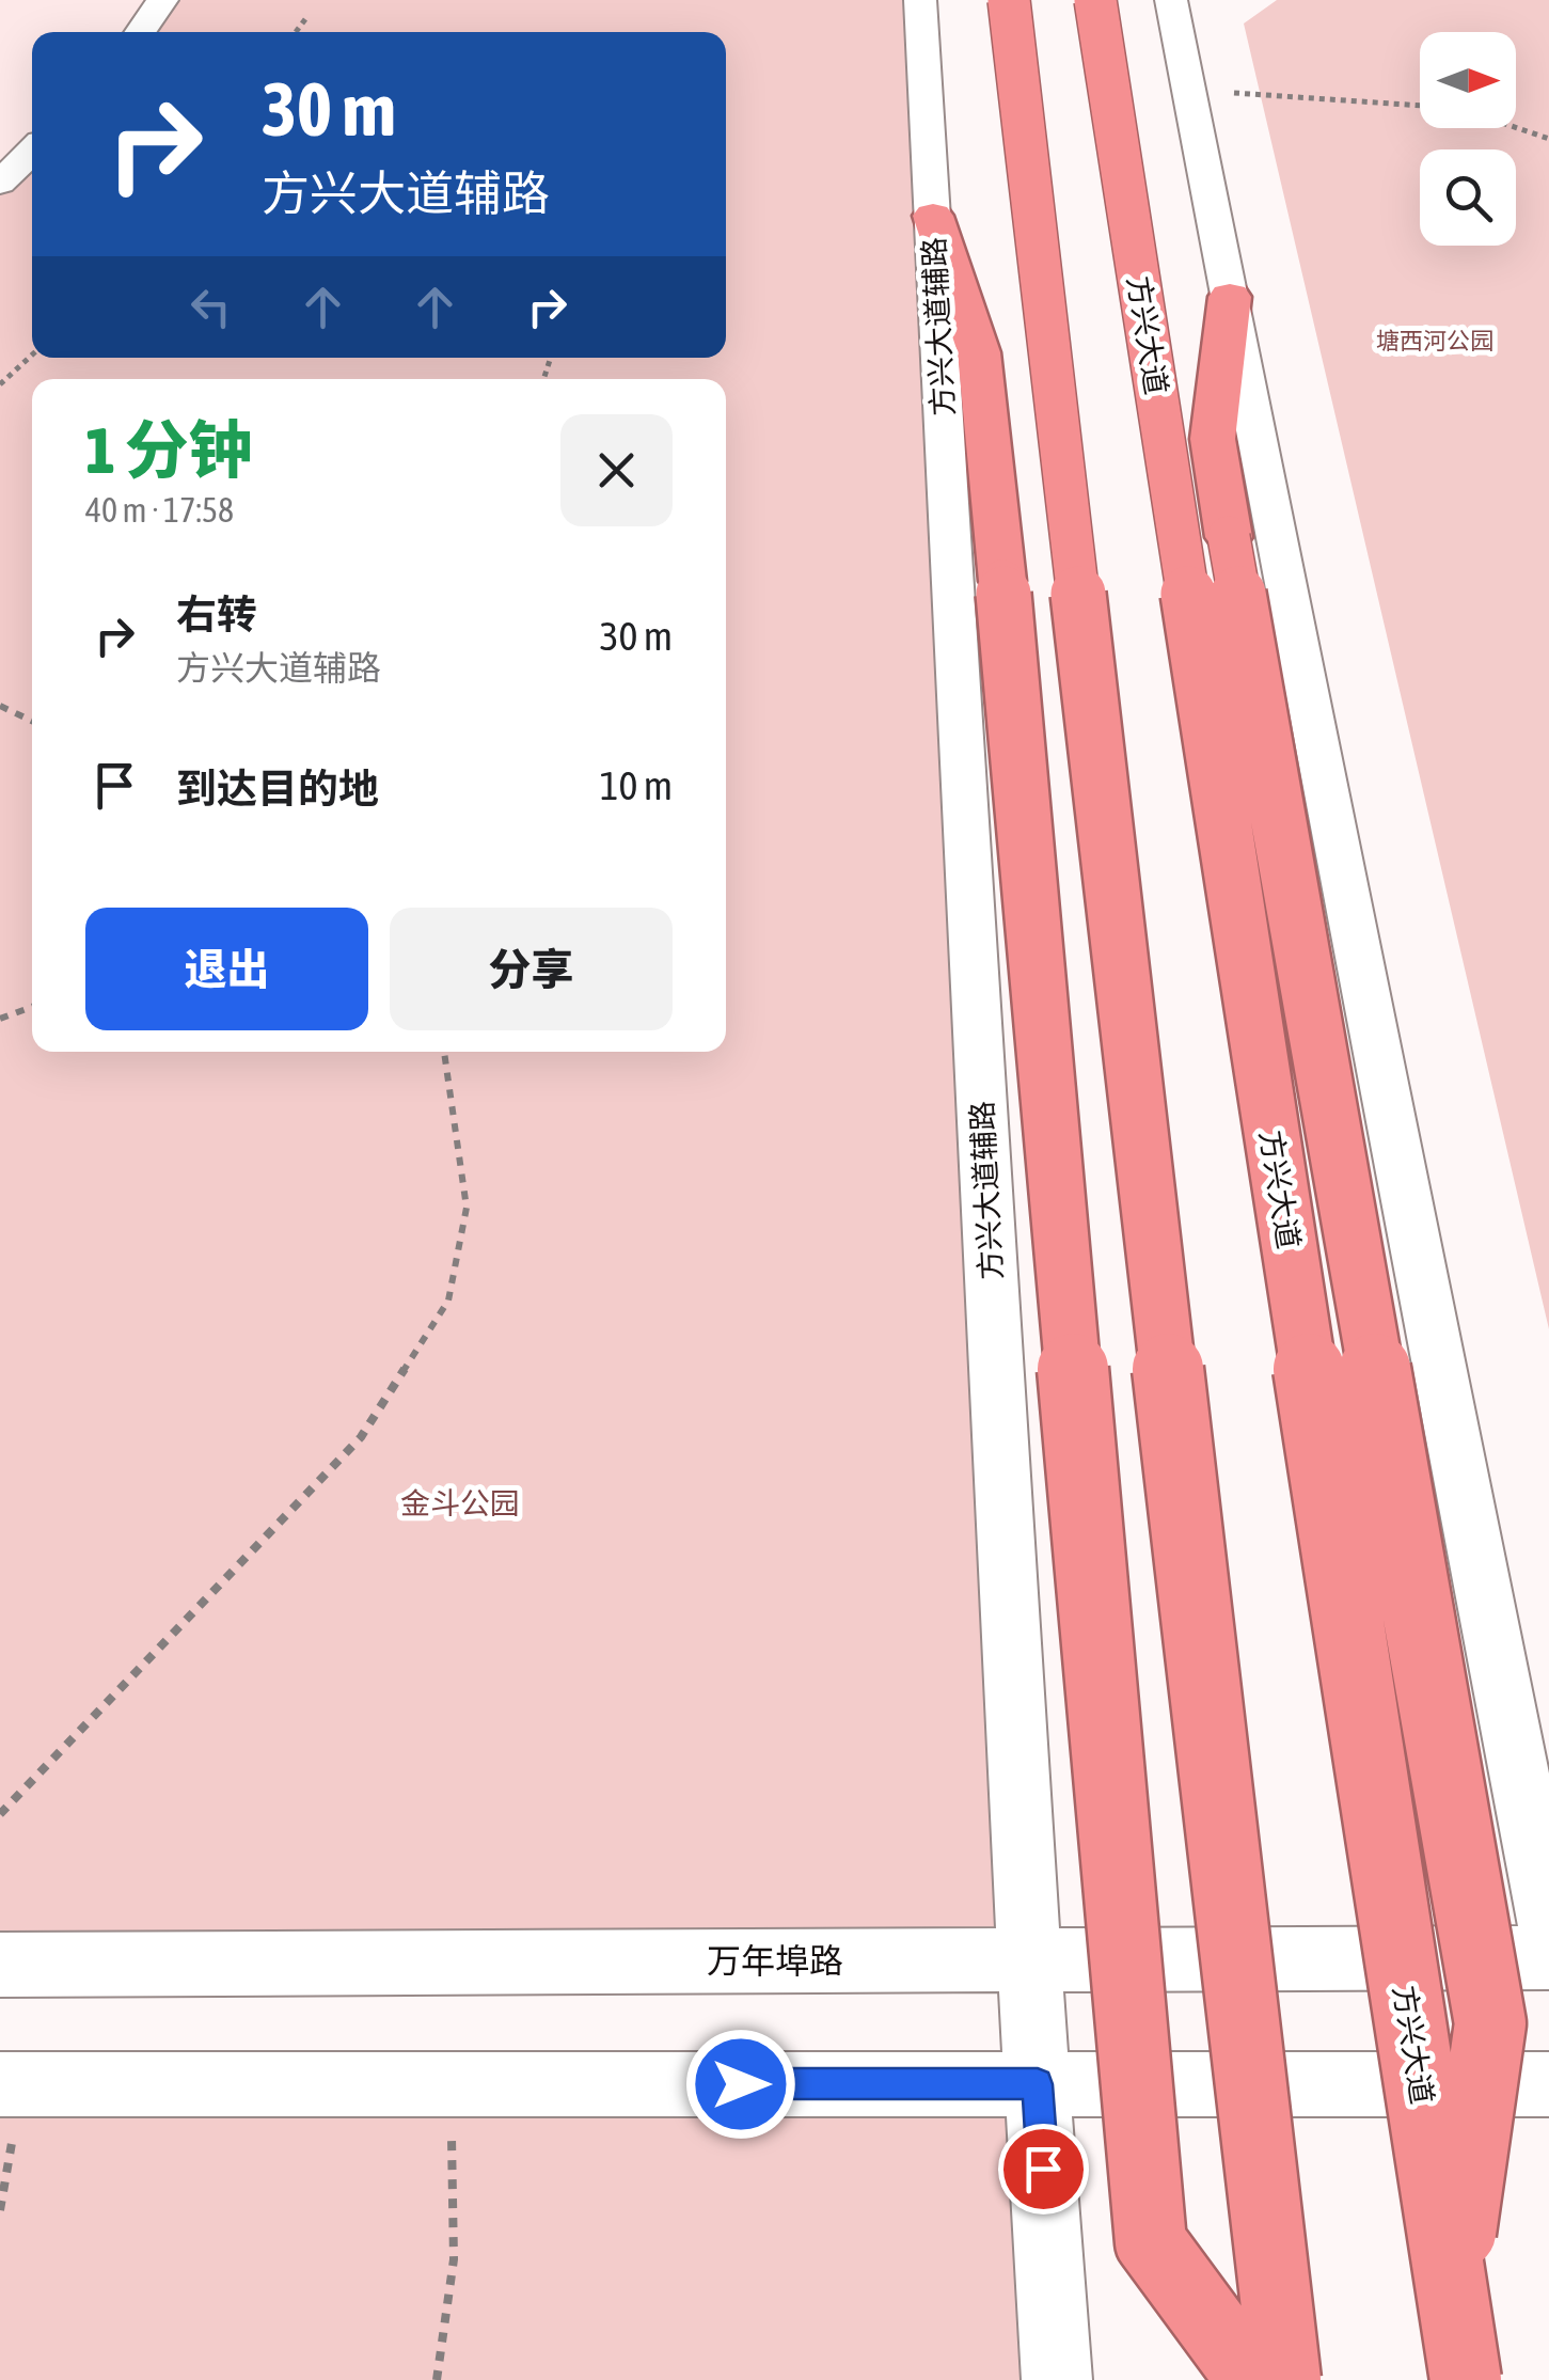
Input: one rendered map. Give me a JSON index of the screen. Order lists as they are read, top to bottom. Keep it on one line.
{"streets":{"highway":["方兴大道"],"street":["方兴大道辅路","万年埠路"]},"crossings":[["方兴大道辅路","万年埠路"]],"parks":["塘西河公园","金斗公园"],"north":"right","page":{"turn":["30 m","方兴大道辅路"],"heading":["1 分钟","40 m · 17:58"],"list":[{"name":"右转","note":"方兴大道辅路","value":"30 m"},{"name":"到达目的地","value":"10 m"}],"buttons":["退出","分享"]}}
